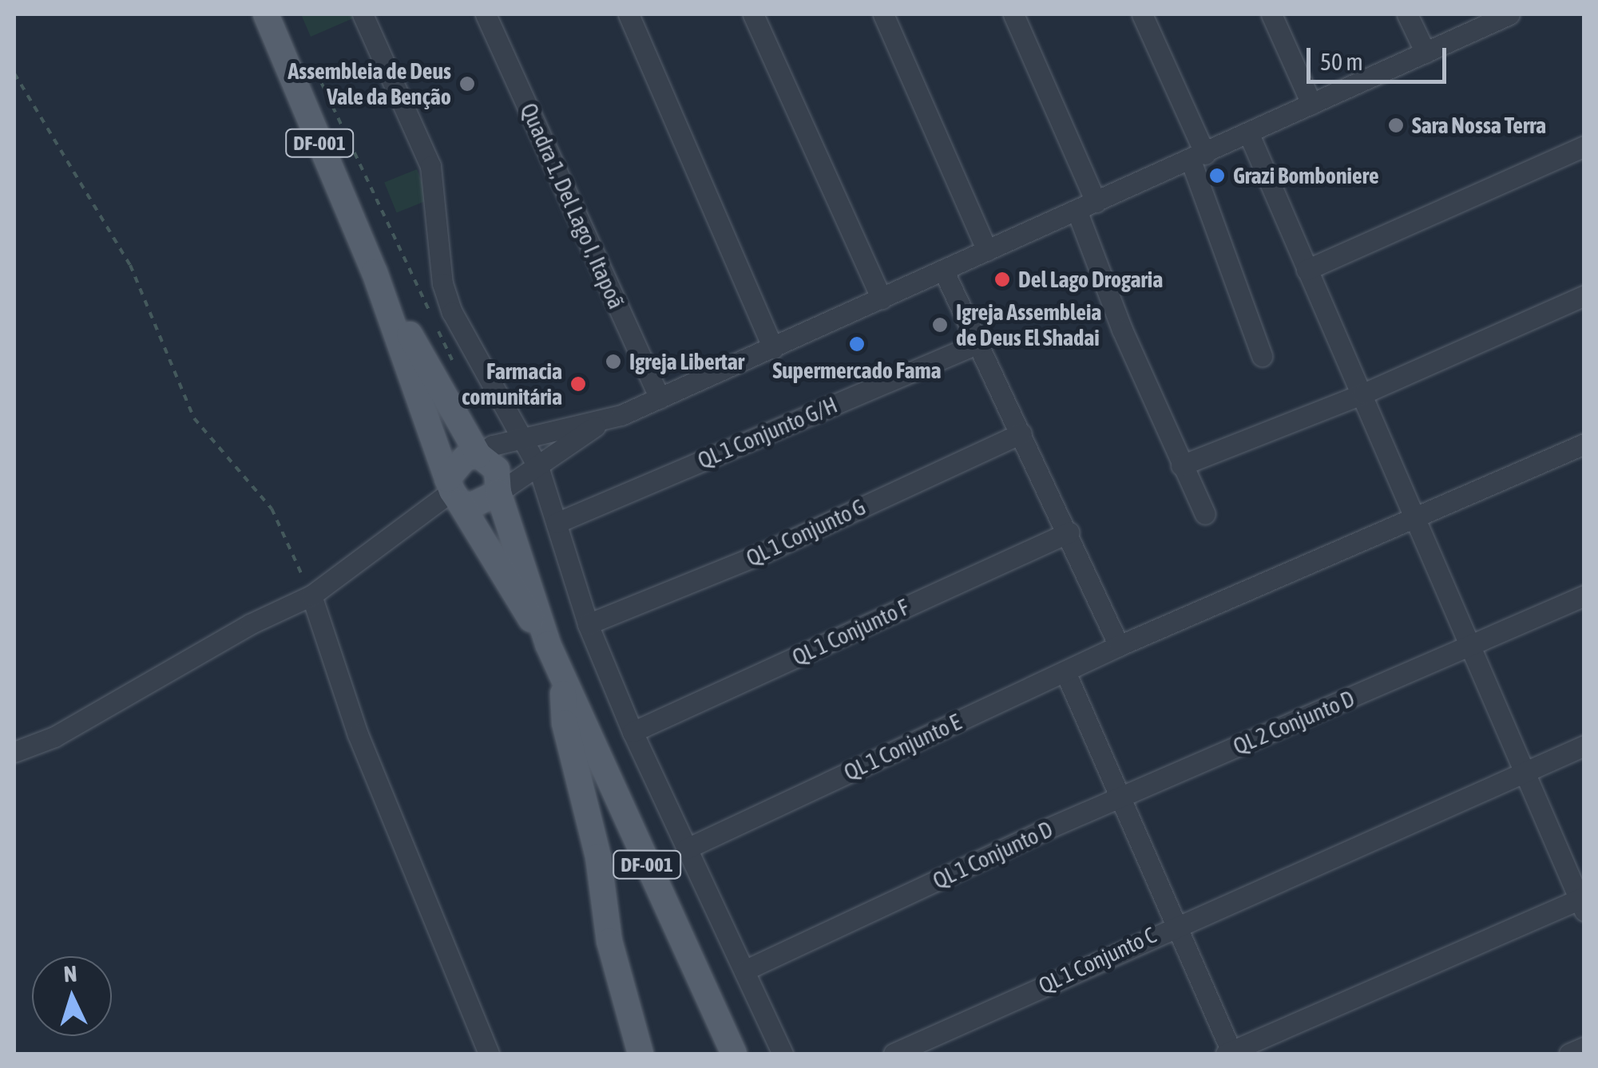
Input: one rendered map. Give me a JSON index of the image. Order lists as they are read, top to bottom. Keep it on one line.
{"streets":{"main road":["DF-001"],"street":["Quadra 1, Del Lago I, Itapoã","QL 1 Conjunto G/H","QL 1 Conjunto G","QL 1 Conjunto F","QL 2 Conjunto D","QL 1 Conjunto E","QL 1 Conjunto D","QL 1 Conjunto C"]},"crossings":[["QL 2 Conjunto D","QL 1 Conjunto D"],["QL 2 Conjunto D","QL 1 Conjunto C"],["QL 1 Conjunto D","QL 1 Conjunto C"]],"places":["Assembleia de Deus Vale da Benção","Sara Nossa Terra","Grazi Bomboniere","Del Lago Drogaria","Igreja Assembleia de Deus El Shadai","Supermercado Fama","Igreja Libertar","Farmacia comunitária"],"scale_bar":"50 m","north":"top"}
